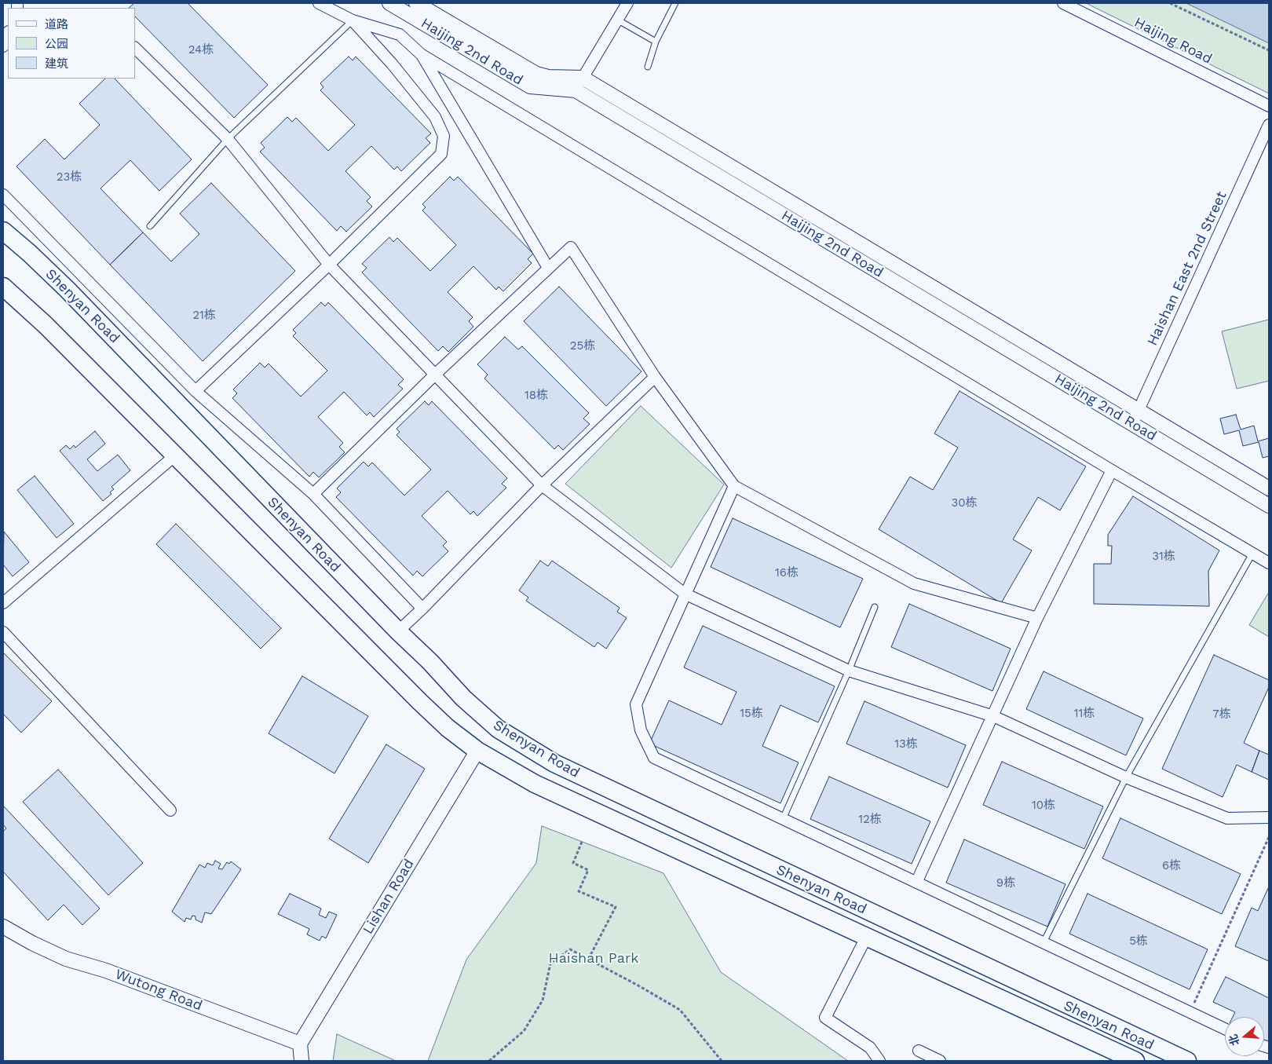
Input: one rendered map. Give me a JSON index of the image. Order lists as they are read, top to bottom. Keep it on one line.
{"streets":{"main road":["Shenyan Road"],"street":["Haijing Road","Haijing 2nd Road","Haishan East 2nd Street","Lishan Road","Wutong Road"]},"crossings":[["Haijing 2nd Road","Haishan East 2nd Street"],["Shenyan Road","Lishan Road"],["Lishan Road","Wutong Road"]],"parks":["Haishan Park"],"house_numbers":["24栋","23栋","21栋","25栋","18栋","30栋","31栋","16栋","15栋","11栋","7栋","13栋","10栋","12栋","6栋","9栋","5栋"],"legend":["道路","公园","建筑"],"north":"left"}
